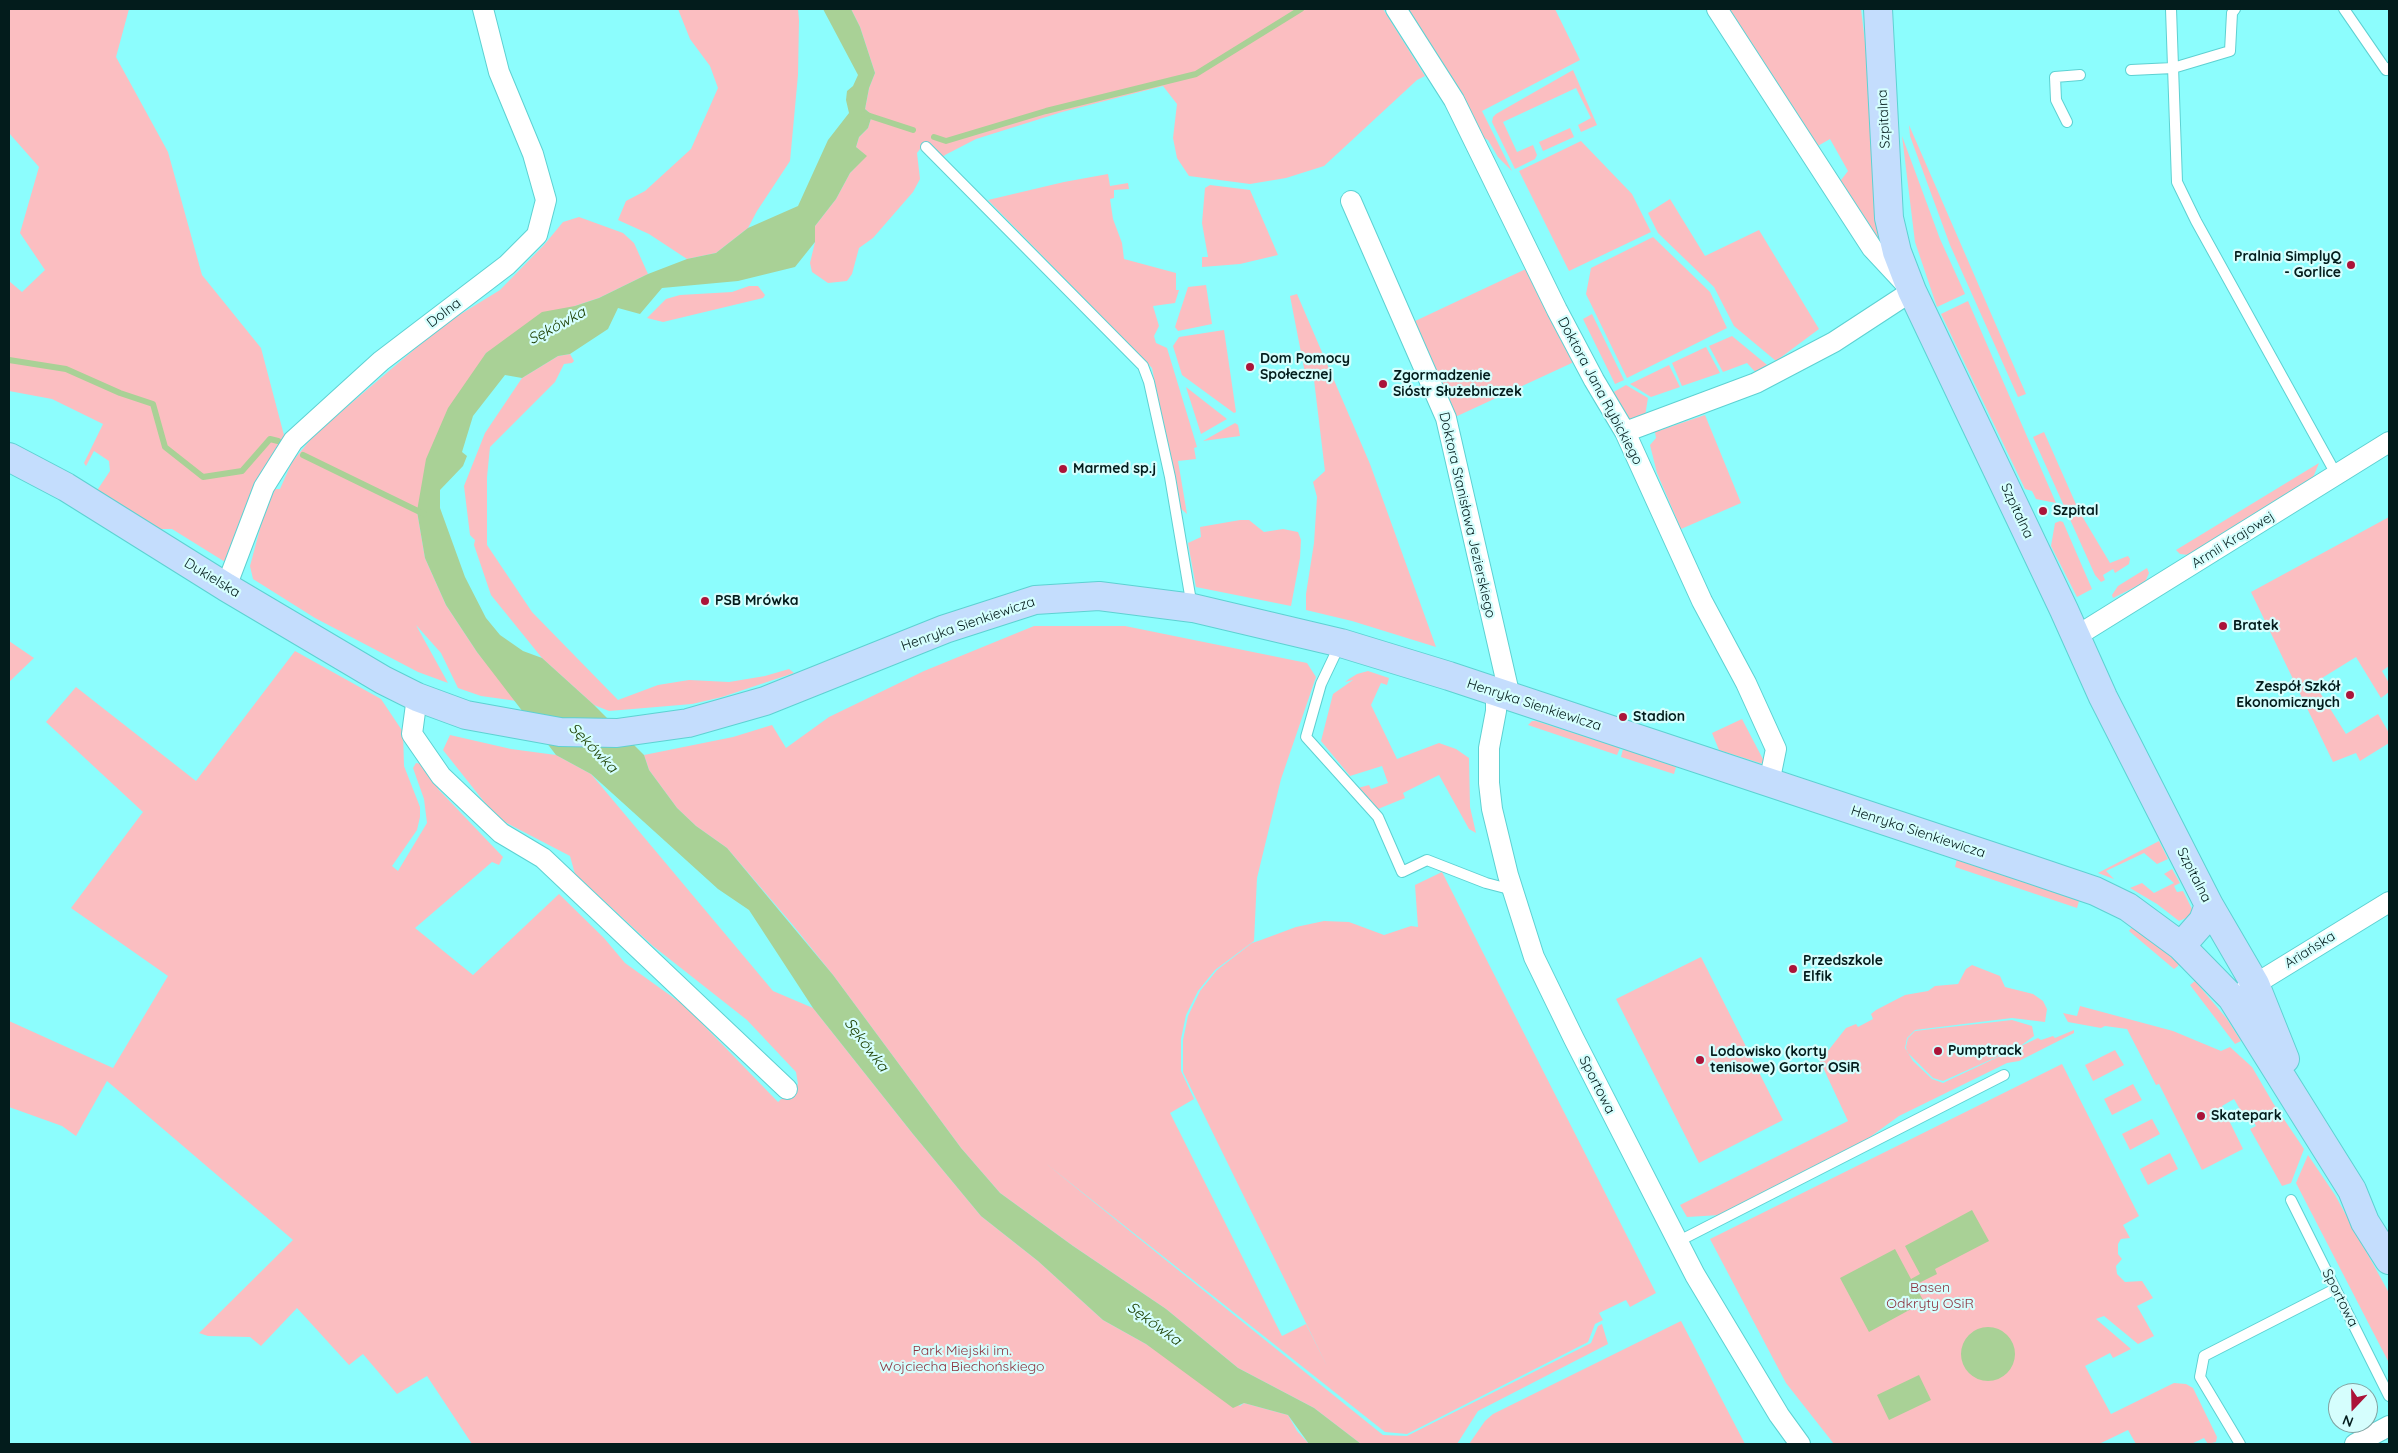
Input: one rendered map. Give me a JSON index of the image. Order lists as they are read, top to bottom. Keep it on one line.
{"streets":{"main road":["Szpitalna","Dukielska","Henryka Sienkiewicza"],"street":["Dolna","Doktora Jana Rybickiego","Doktora Stanisława Jezierskiego","Armii Krajowej","Ariańska","Sportowa"]},"crossings":[["Szpitalna","Armii Krajowej"],["Szpitalna","Henryka Sienkiewicza"],["Szpitalna","Ariańska"],["Dolna","Dukielska"],["Doktora Jana Rybickiego","Henryka Sienkiewicza"],["Doktora Stanisława Jezierskiego","Henryka Sienkiewicza"],["Doktora Stanisława Jezierskiego","Sportowa"],["Dukielska","Henryka Sienkiewicza"],["Henryka Sienkiewicza","Ariańska"],["Henryka Sienkiewicza","Sportowa"]],"water":["Sękówka"],"parks":["Basen Odkryty OSiR","Park Miejski im. Wojciecha Biechońskiego"],"places":["Pralnia SimplyQ - Gorlice","Dom Pomocy Społecznej","Zgormadzenie Sióstr Służebniczek","Marmed sp.j","Szpital","PSB Mrówka","Bratek","Zespół Szkół Ekonomicznych","Stadion","Przedszkole Elfik","Pumptrack","Lodowisko (korty tenisowe) Gortor OSiR","Skatepark"],"north":"bottom"}
